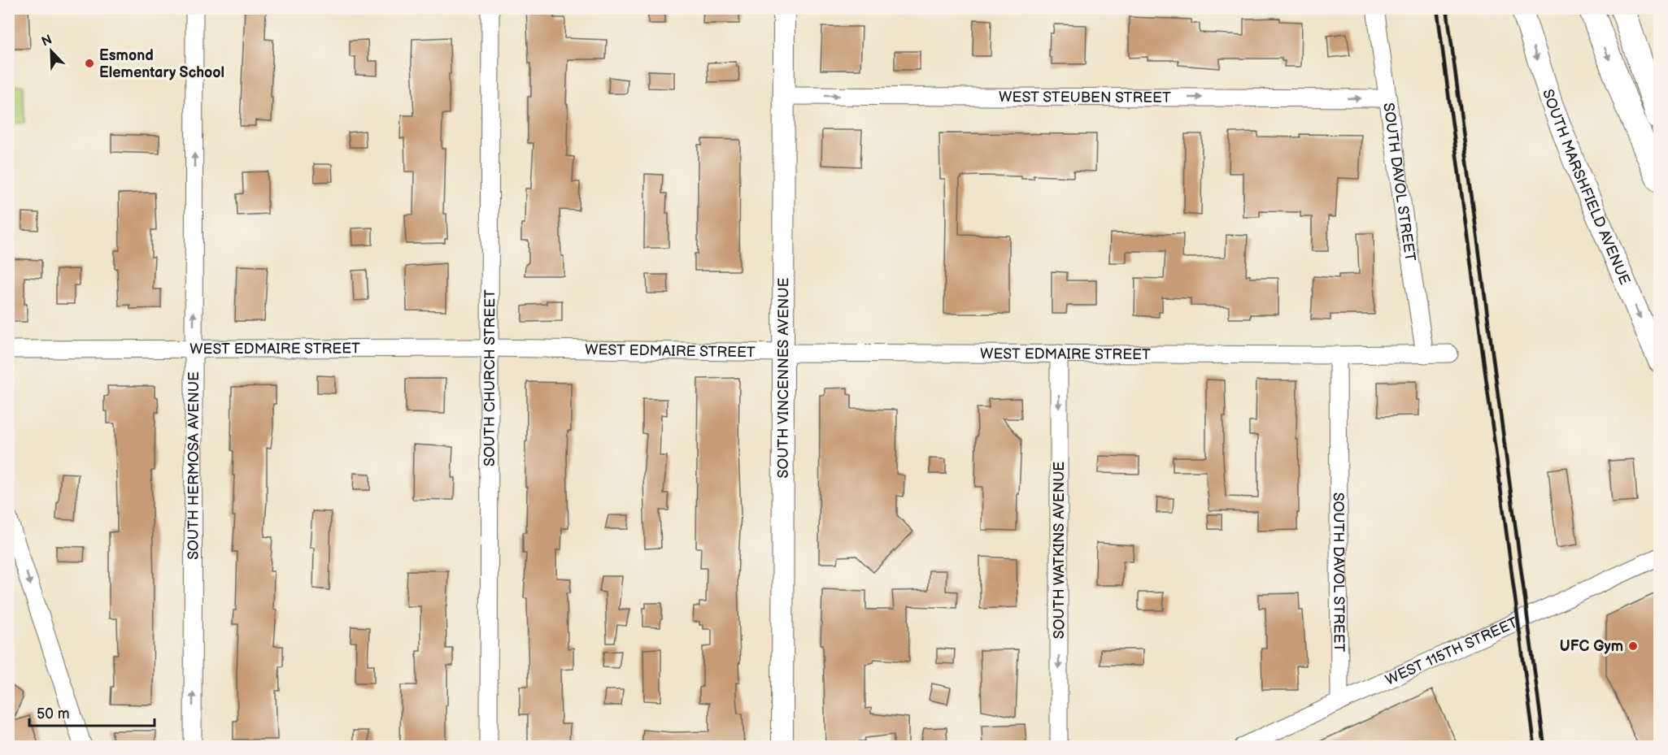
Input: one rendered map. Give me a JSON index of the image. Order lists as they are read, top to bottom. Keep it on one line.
{"streets":{"main road":["SOUTH MARSHFIELD AVENUE","SOUTH VINCENNES AVENUE"],"street":["WEST STEUBEN STREET","SOUTH DAVOL STREET","WEST EDMAIRE STREET","SOUTH CHURCH STREET","SOUTH HERMOSA AVENUE","SOUTH WATKINS AVENUE","WEST 115TH STREET"]},"crossings":[["WEST STEUBEN STREET","SOUTH DAVOL STREET"],["WEST STEUBEN STREET","SOUTH VINCENNES AVENUE"],["SOUTH DAVOL STREET","WEST EDMAIRE STREET"],["SOUTH DAVOL STREET","WEST 115TH STREET"],["WEST EDMAIRE STREET","SOUTH CHURCH STREET"],["WEST EDMAIRE STREET","SOUTH VINCENNES AVENUE"],["WEST EDMAIRE STREET","SOUTH HERMOSA AVENUE"],["WEST EDMAIRE STREET","SOUTH WATKINS AVENUE"]],"one_way":["WEST STEUBEN STREET","SOUTH MARSHFIELD AVENUE","SOUTH HERMOSA AVENUE","SOUTH WATKINS AVENUE"],"places":["Esmond Elementary School","UFC Gym"],"scale_bar":"50 m","north":"top left"}
